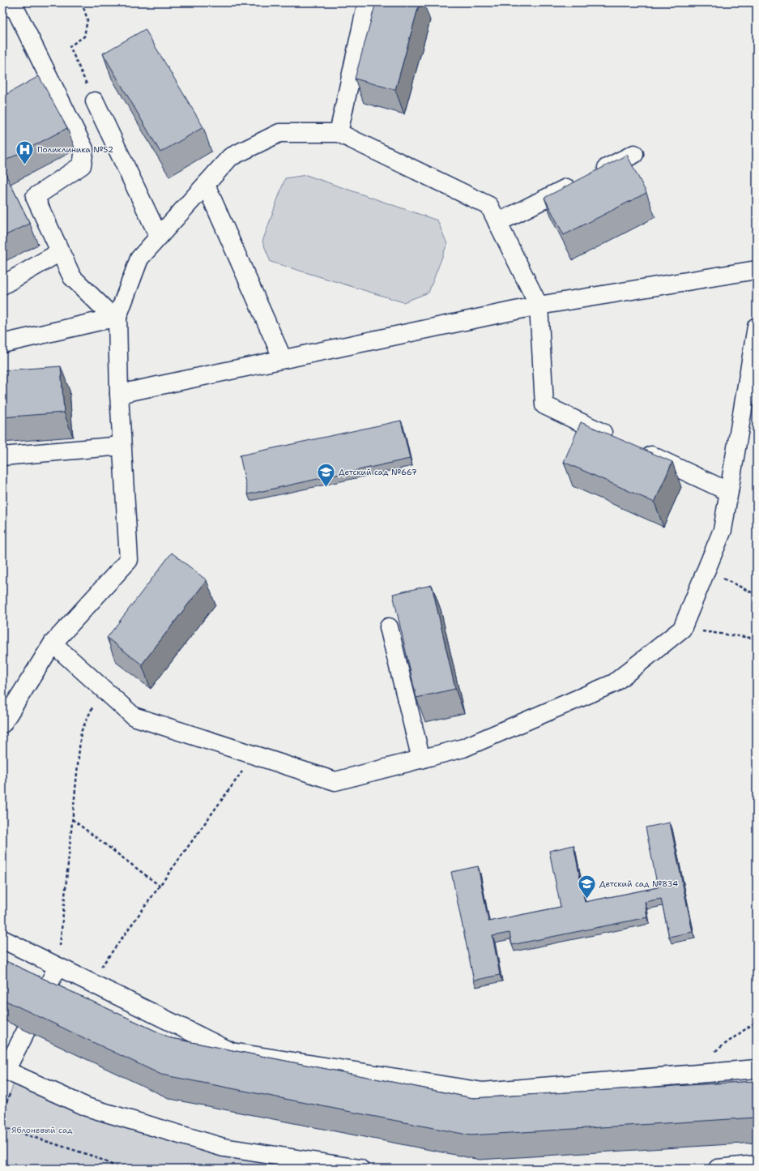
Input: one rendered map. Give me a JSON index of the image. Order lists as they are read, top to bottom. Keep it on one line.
{"parks":["Яблоневый сад"],"places":{"hospital":["Поликлиника №52"],"school or university":["Детский сад №667","Детский сад №834"]}}
